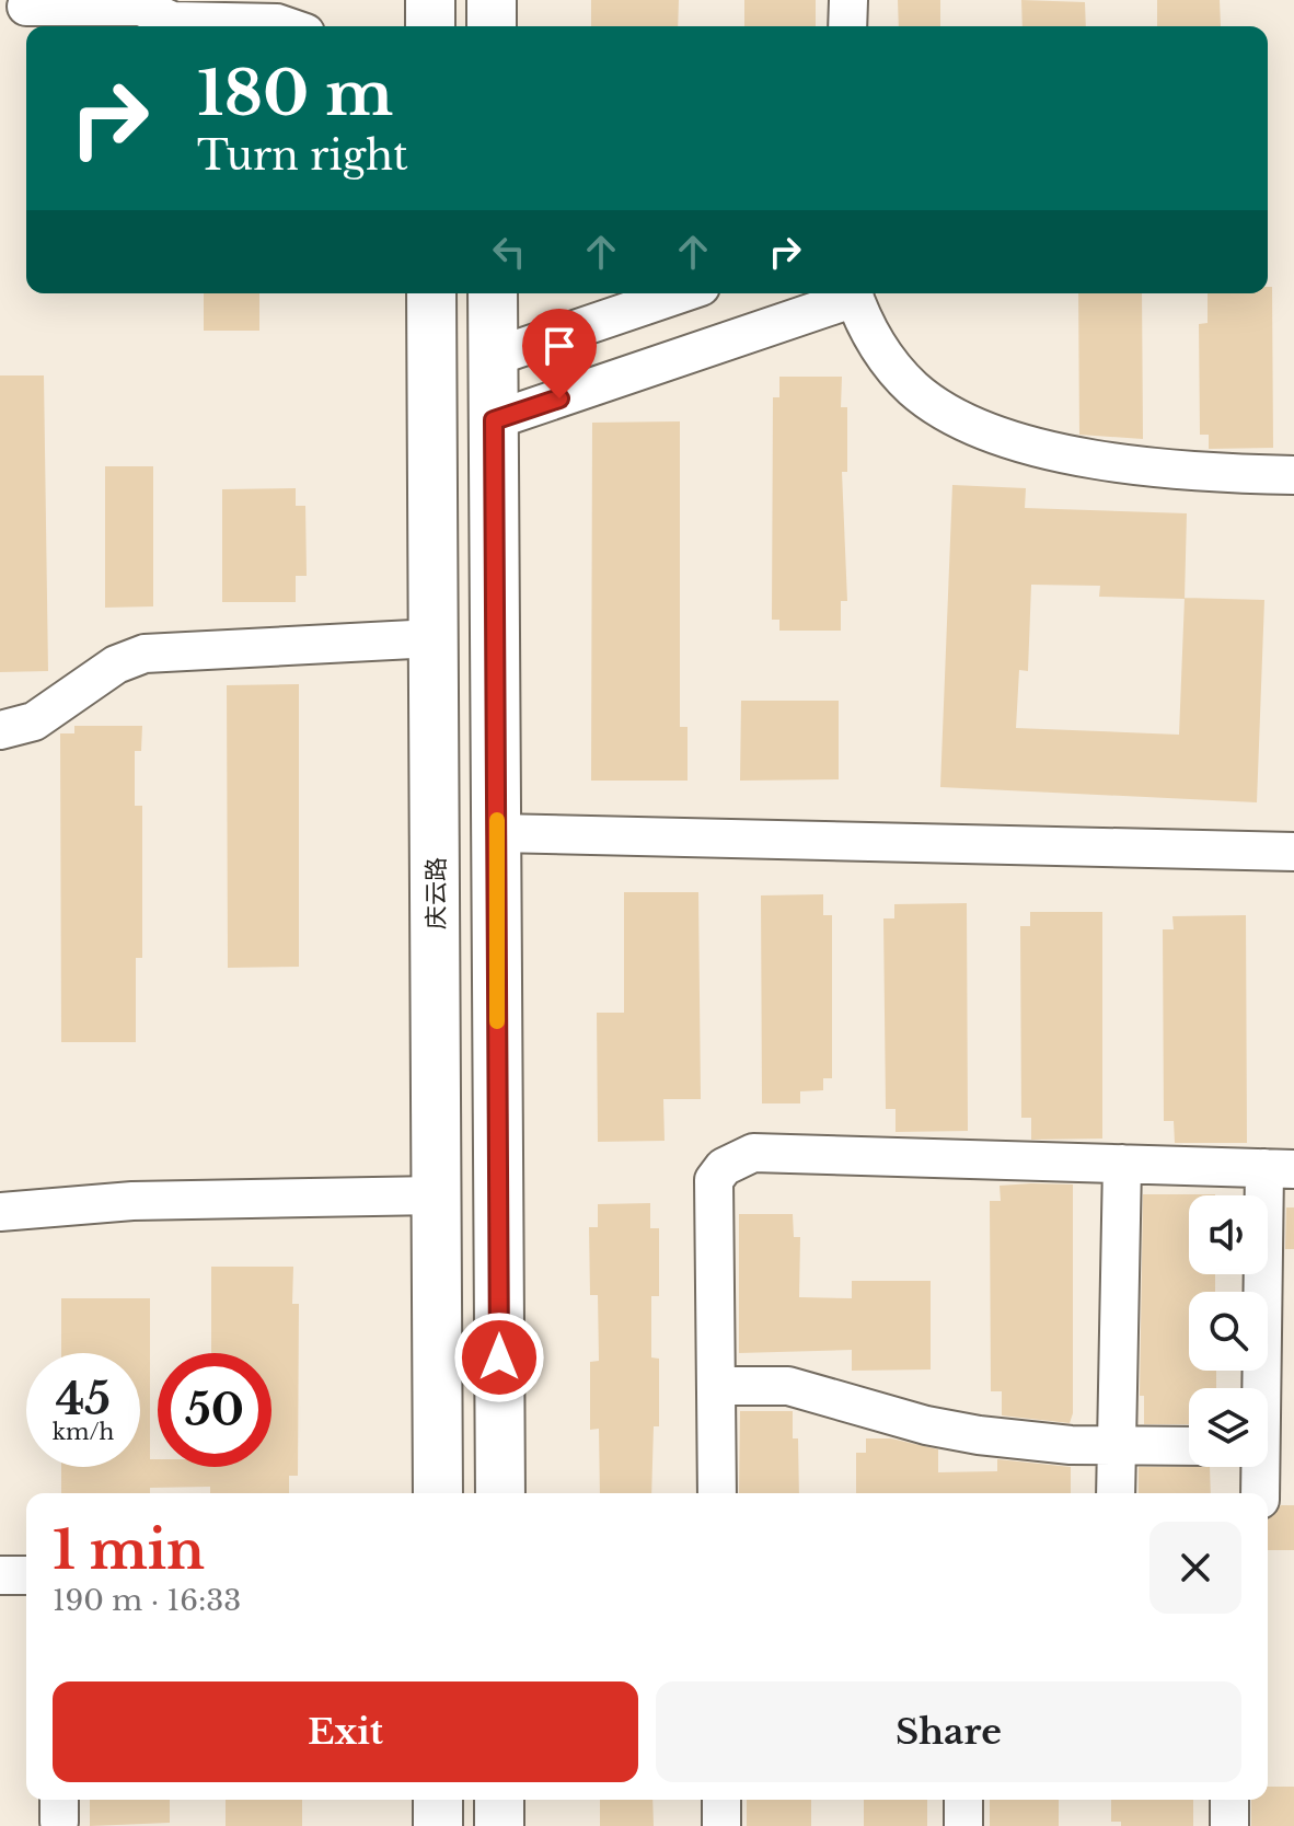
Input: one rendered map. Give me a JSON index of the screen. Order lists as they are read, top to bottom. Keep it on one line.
{"streets":{"main road":["庆云路"]},"page":{"turn":["180 m","Turn right"],"speed":"45 km/h","limit":"50","heading":["1 min","190 m · 16:33"],"buttons":["Exit","Share"]}}
